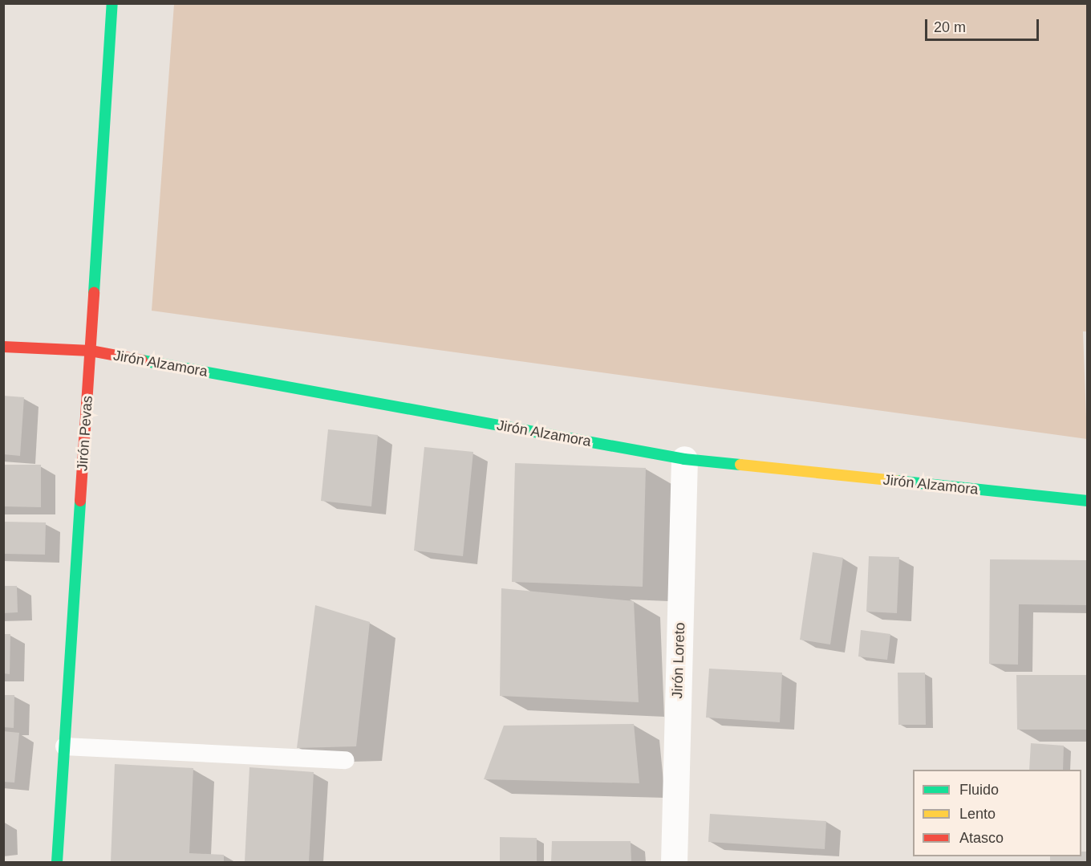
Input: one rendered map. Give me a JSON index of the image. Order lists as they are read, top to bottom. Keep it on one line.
{"streets":{"street":["Jirón Alzamora","Jirón Pevas","Jirón Loreto"]},"crossings":[["Jirón Alzamora","Jirón Pevas"],["Jirón Alzamora","Jirón Loreto"]],"legend":["Fluido","Lento","Atasco"],"scale_bar":"20 m"}
